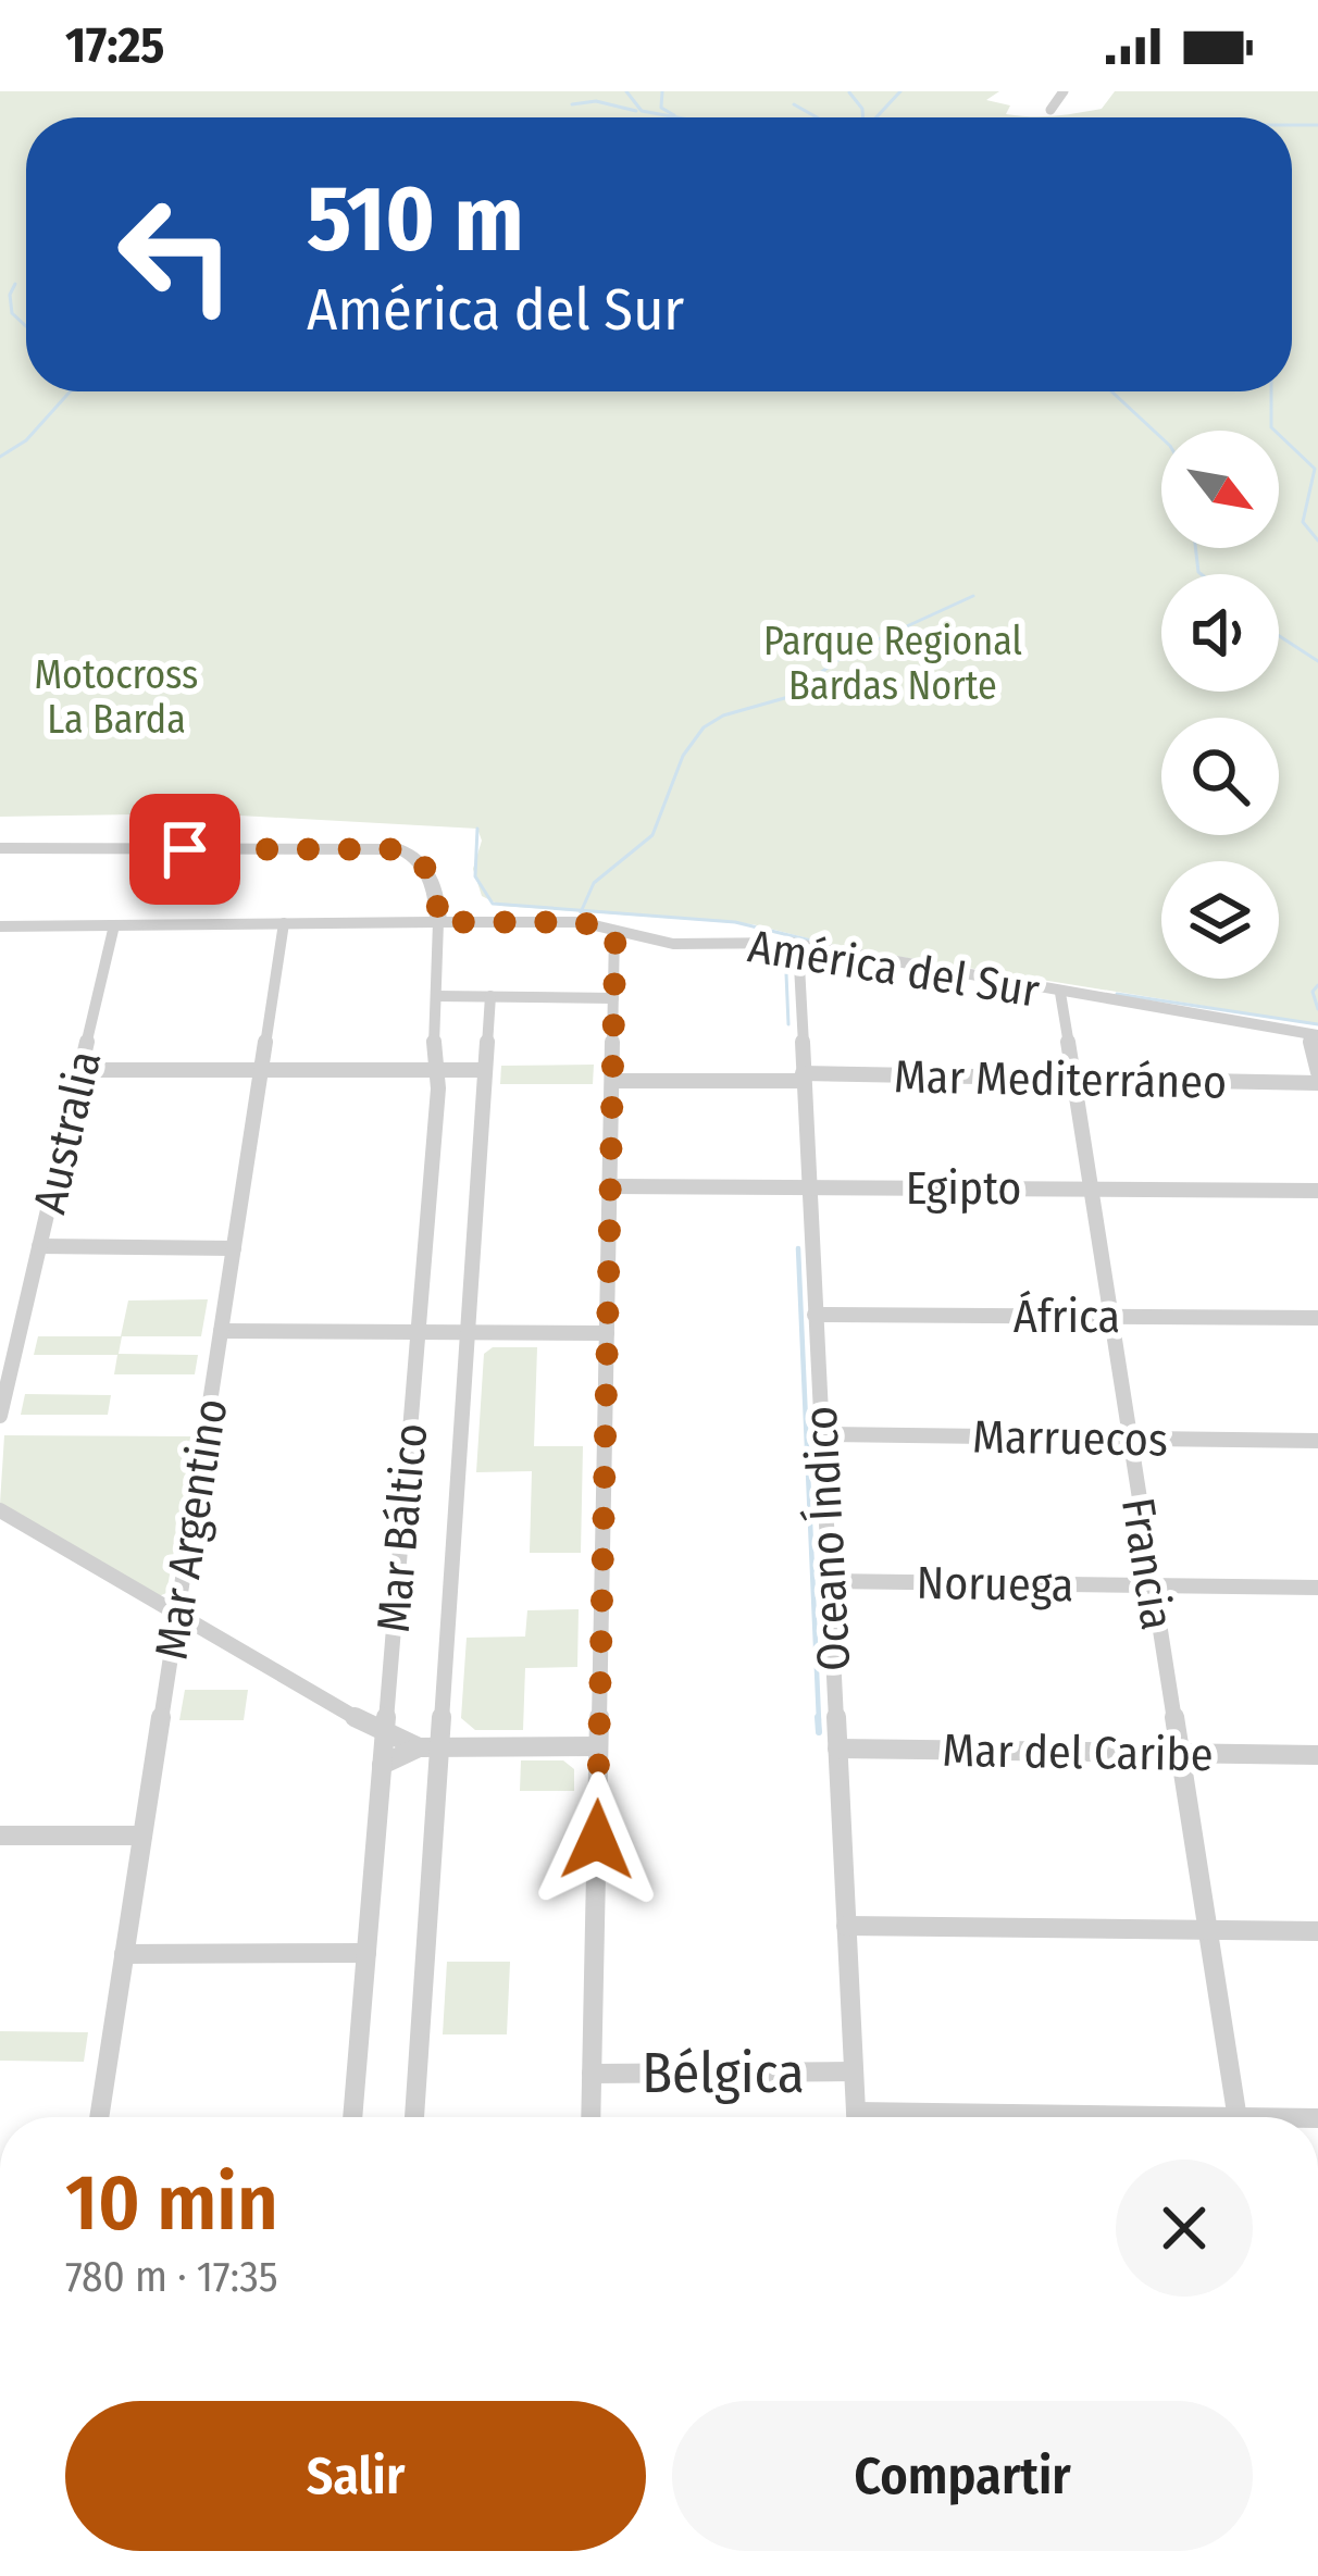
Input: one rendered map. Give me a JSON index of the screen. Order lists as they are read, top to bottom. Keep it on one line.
{"streets":{"street":["América del Sur","Mar Mediterráneo","Australia","Egipto","África","Marruecos","Mar Báltico","Mar Argentino","Oceano Índico","Francia","Noruega","Mar del Caribe","Bélgica"]},"crossings":[["América del Sur","Australia"],["América del Sur","Mar Báltico"],["América del Sur","Mar Argentino"],["América del Sur","Oceano Índico"],["América del Sur","Francia"],["Mar Mediterráneo","Oceano Índico"],["Mar Mediterráneo","Francia"],["Egipto","Oceano Índico"],["Egipto","Francia"],["África","Oceano Índico"],["África","Francia"],["Marruecos","Oceano Índico"],["Marruecos","Francia"],["Oceano Índico","Noruega"],["Oceano Índico","Mar del Caribe"],["Oceano Índico","Bélgica"],["Francia","Noruega"],["Francia","Mar del Caribe"]],"parks":["Parque Regional Bardas Norte","Motocross La Barda"],"north":"bottom right","page":{"status":"17:25","turn":["510 m","América del Sur"],"heading":["10 min","780 m · 17:35"],"buttons":["Salir","Compartir"]}}
